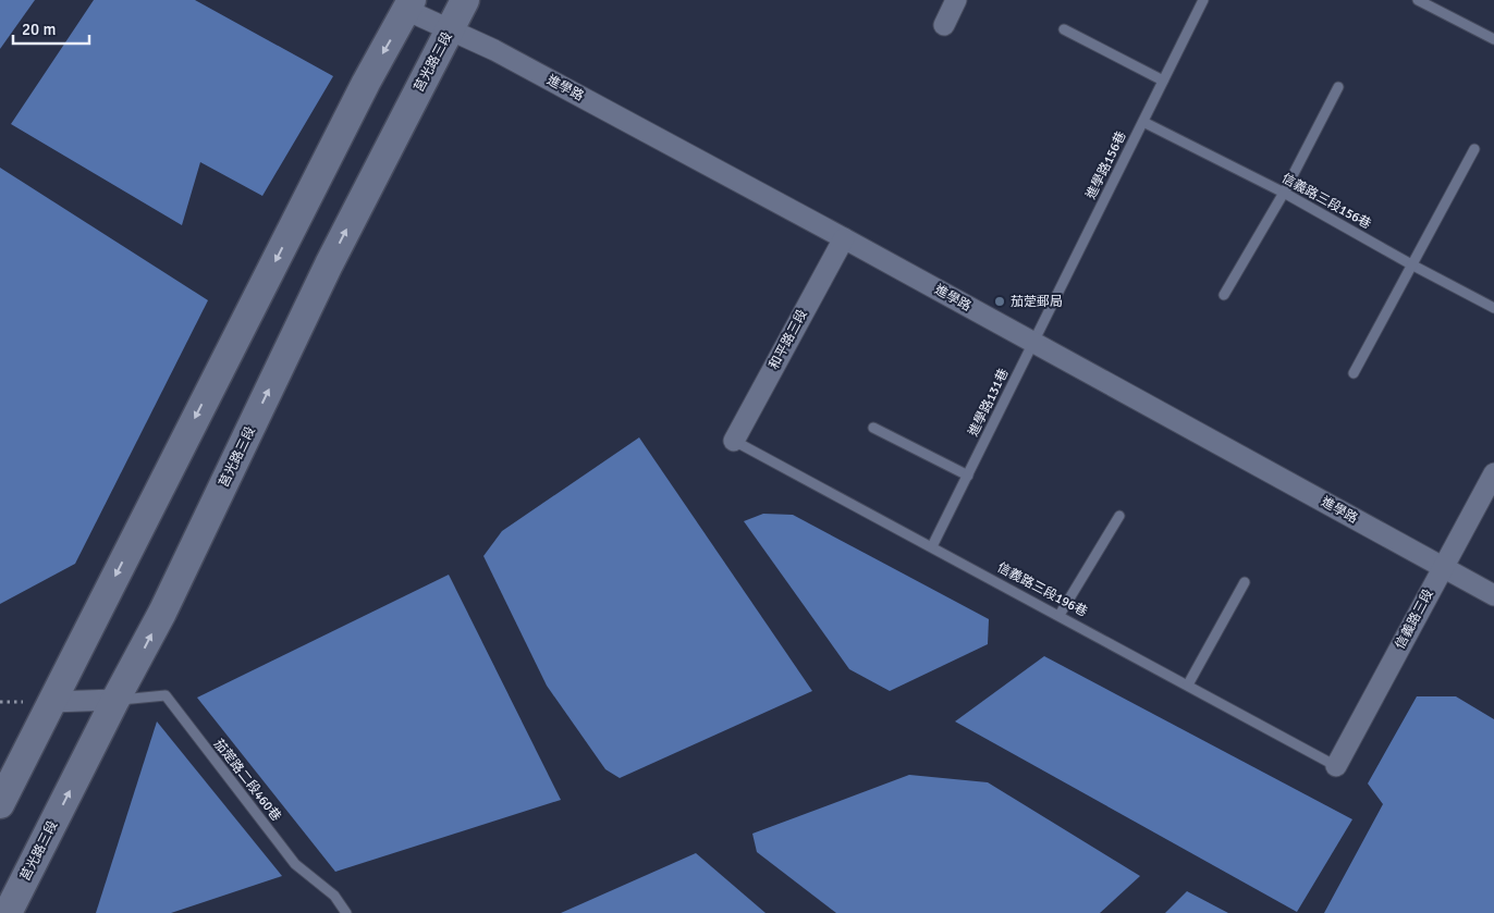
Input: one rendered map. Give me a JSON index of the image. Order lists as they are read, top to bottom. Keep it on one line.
{"streets":{"street":["莒光路三段","進學路","和平路三段","信義路三段"],"lane":["進學路156巷","信義路三段156巷","進學路131巷","信義路三段196巷","茄萣路二段460巷"]},"crossings":[["莒光路三段","進學路"],["莒光路三段","茄萣路二段460巷"],["進學路","進學路156巷"],["進學路","和平路三段"],["進學路","進學路131巷"],["進學路","信義路三段"],["進學路156巷","信義路三段156巷"],["進學路156巷","進學路131巷"],["和平路三段","信義路三段196巷"],["進學路131巷","信義路三段196巷"],["信義路三段196巷","信義路三段"]],"places":["茄萣郵局"],"scale_bar":"20 m"}
